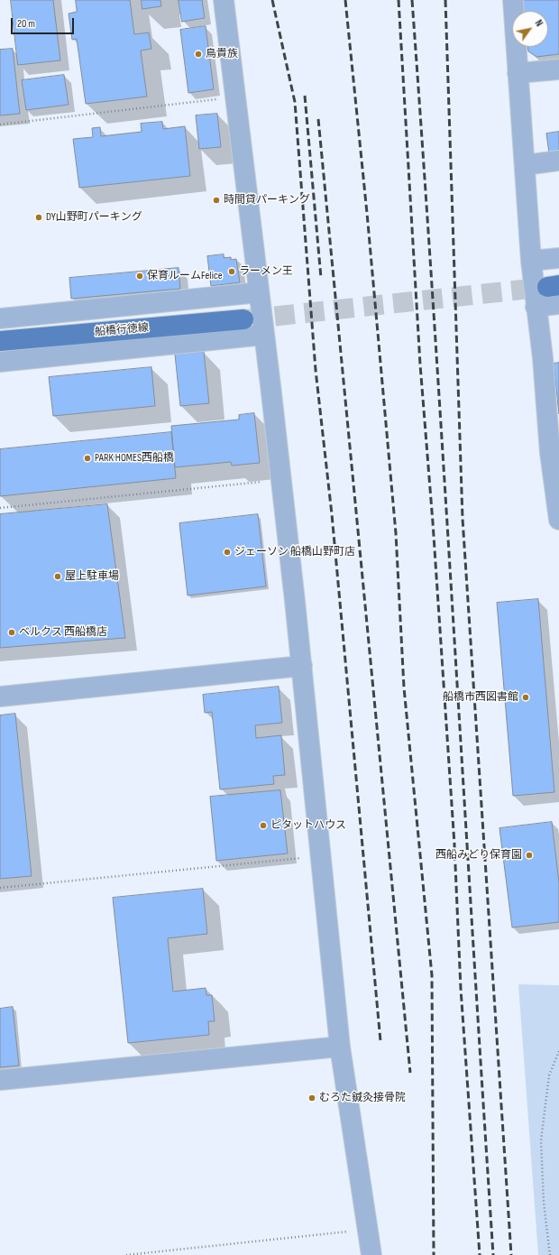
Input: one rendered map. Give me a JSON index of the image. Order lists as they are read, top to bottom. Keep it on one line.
{"streets":{"main road":["船橋行徳線"]},"places":["鳥貴族","時間貸パーキング","DY山野町パーキング","ラーメン王","保育ルームFelice","PARK HOMES西船橋","ジェーソン 船橋山野町店","屋上駐車場","ベルクス 西船橋店","船橋市西図書館","ピタットハウス","西船みどり保育園","むろた鍼灸接骨院"],"scale_bar":"20 m","north":"top right"}
